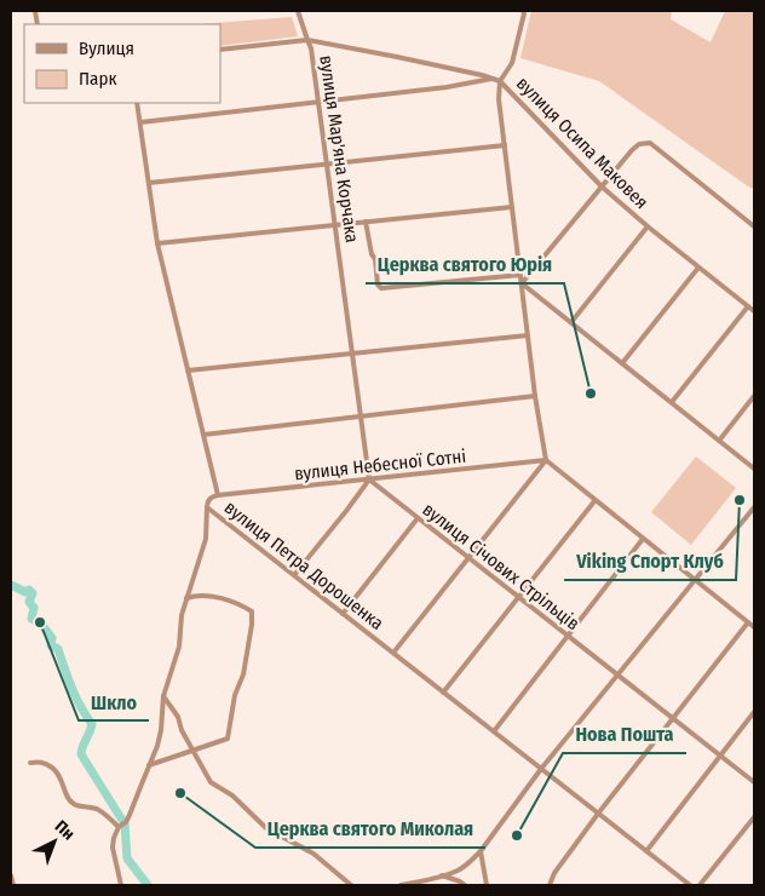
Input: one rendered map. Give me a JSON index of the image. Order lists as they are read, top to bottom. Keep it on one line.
{"streets":{"street":["вулиця Осипа Маковея","вулиця Мар'яна Корчака","вулиця Небесної Сотні","вулиця Петра Дорошенка","вулиця Січових Стрільців"]},"crossings":[["вулиця Осипа Маковея","вулиця Мар'яна Корчака"],["вулиця Мар'яна Корчака","вулиця Небесної Сотні"],["вулиця Мар'яна Корчака","вулиця Січових Стрільців"],["вулиця Небесної Сотні","вулиця Петра Дорошенка"],["вулиця Небесної Сотні","вулиця Січових Стрільців"]],"places":["Церква святого Юрія","Viking Спорт Клуб","Шкло","Церква святого Миколая","Нова Пошта"],"legend":["Вулиця","Парк"],"north":"top right"}
